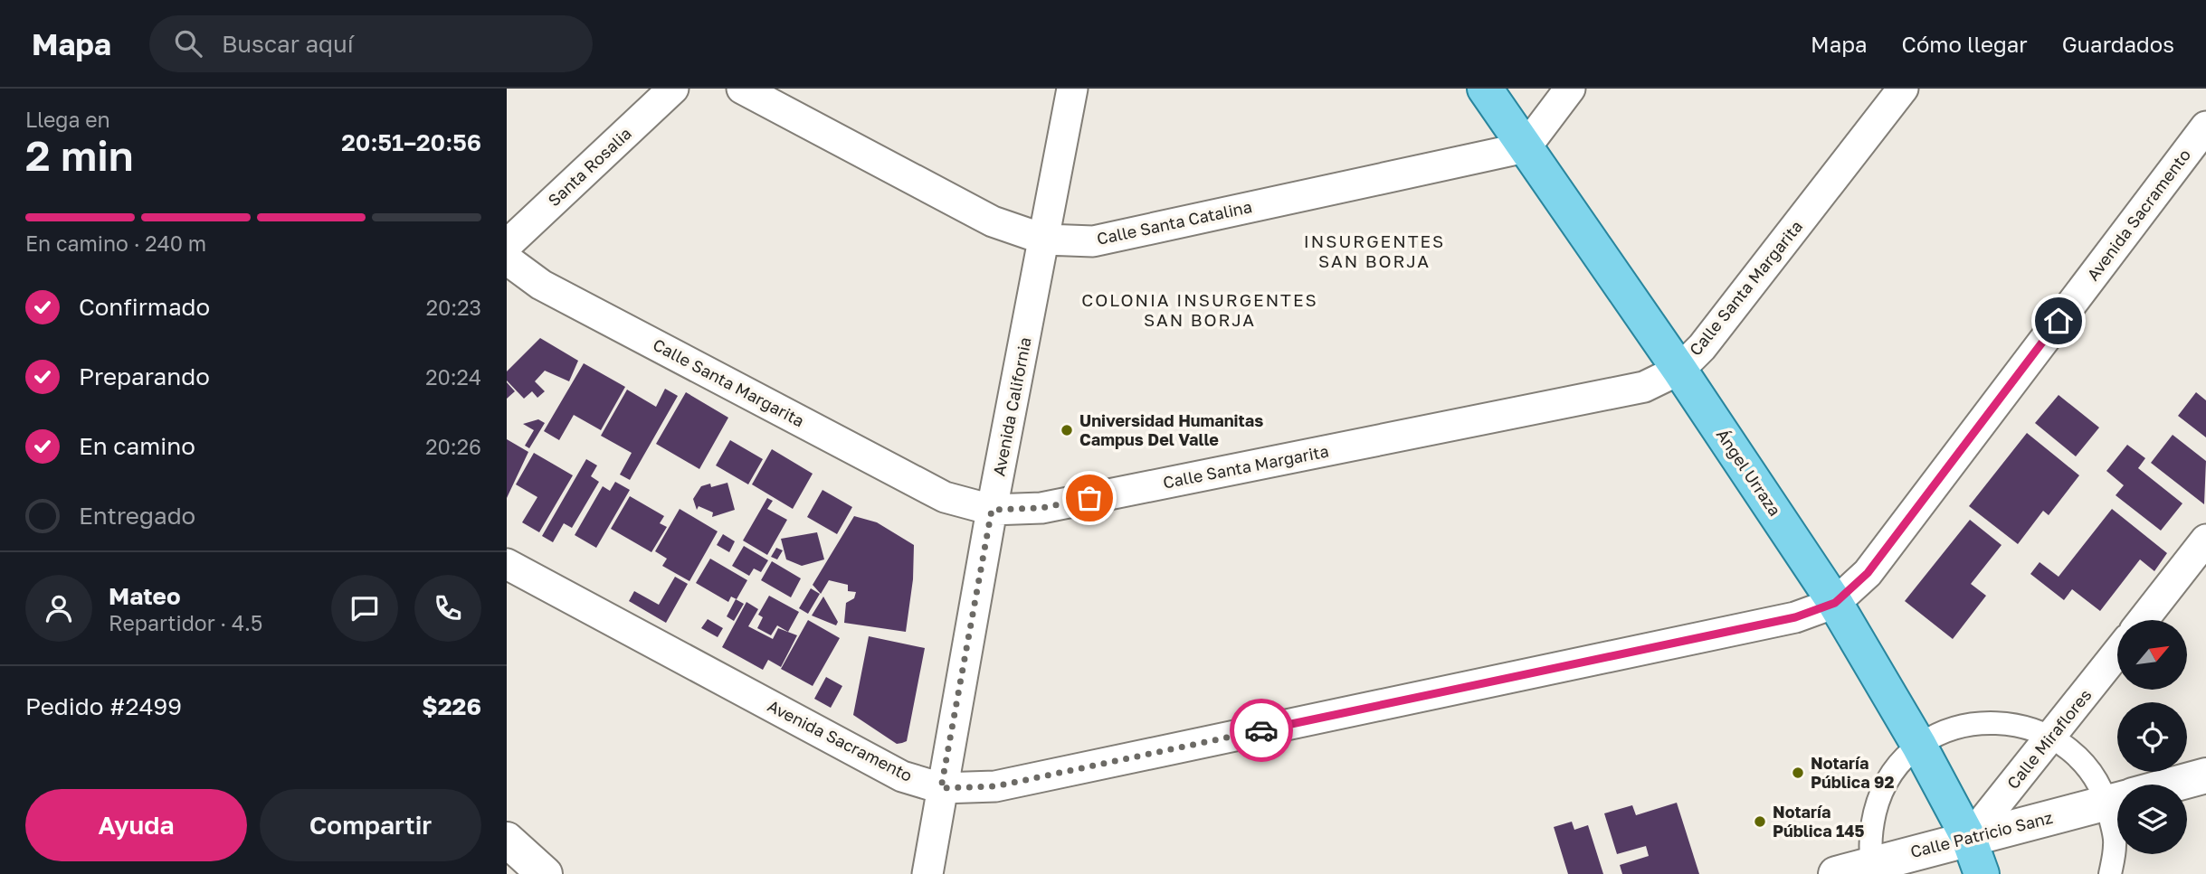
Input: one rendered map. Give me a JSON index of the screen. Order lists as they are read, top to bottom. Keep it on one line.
{"streets":{"main road":["Ángel Urraza"],"street":["Santa Rosalia","Avenida Sacramento","Calle Santa Catalina","Calle Santa Margarita","Avenida California","Calle Miraflores","Calle Patricio Sanz"]},"crossings":[["Avenida Sacramento","Avenida California"],["Avenida Sacramento","Ángel Urraza"],["Calle Santa Catalina","Avenida California"],["Calle Santa Catalina","Ángel Urraza"],["Calle Santa Margarita","Avenida California"],["Calle Santa Margarita","Ángel Urraza"],["Ángel Urraza","Calle Miraflores"],["Ángel Urraza","Calle Patricio Sanz"],["Calle Miraflores","Calle Patricio Sanz"]],"districts":["INSURGENTES SAN BORJA","COLONIA INSURGENTES SAN BORJA"],"places":["Universidad Humanitas Campus Del Valle","Notaría Pública 92","Notaría Pública 145"],"north":"top right","page":{"header":"Mapa","search":"Buscar aquí","nav":["Mapa","Cómo llegar","Guardados"],"heading":["2 min","Llega en","20:51–20:56"],"panel":["Mateo","Repartidor · 4.5","Pedido #2499","$226"],"bar":"En camino · 240 m","list":[["Confirmado","20:23"],["Preparando","20:24"],["En camino","20:26"],"Entregado"],"buttons":["Ayuda","Compartir"]}}
